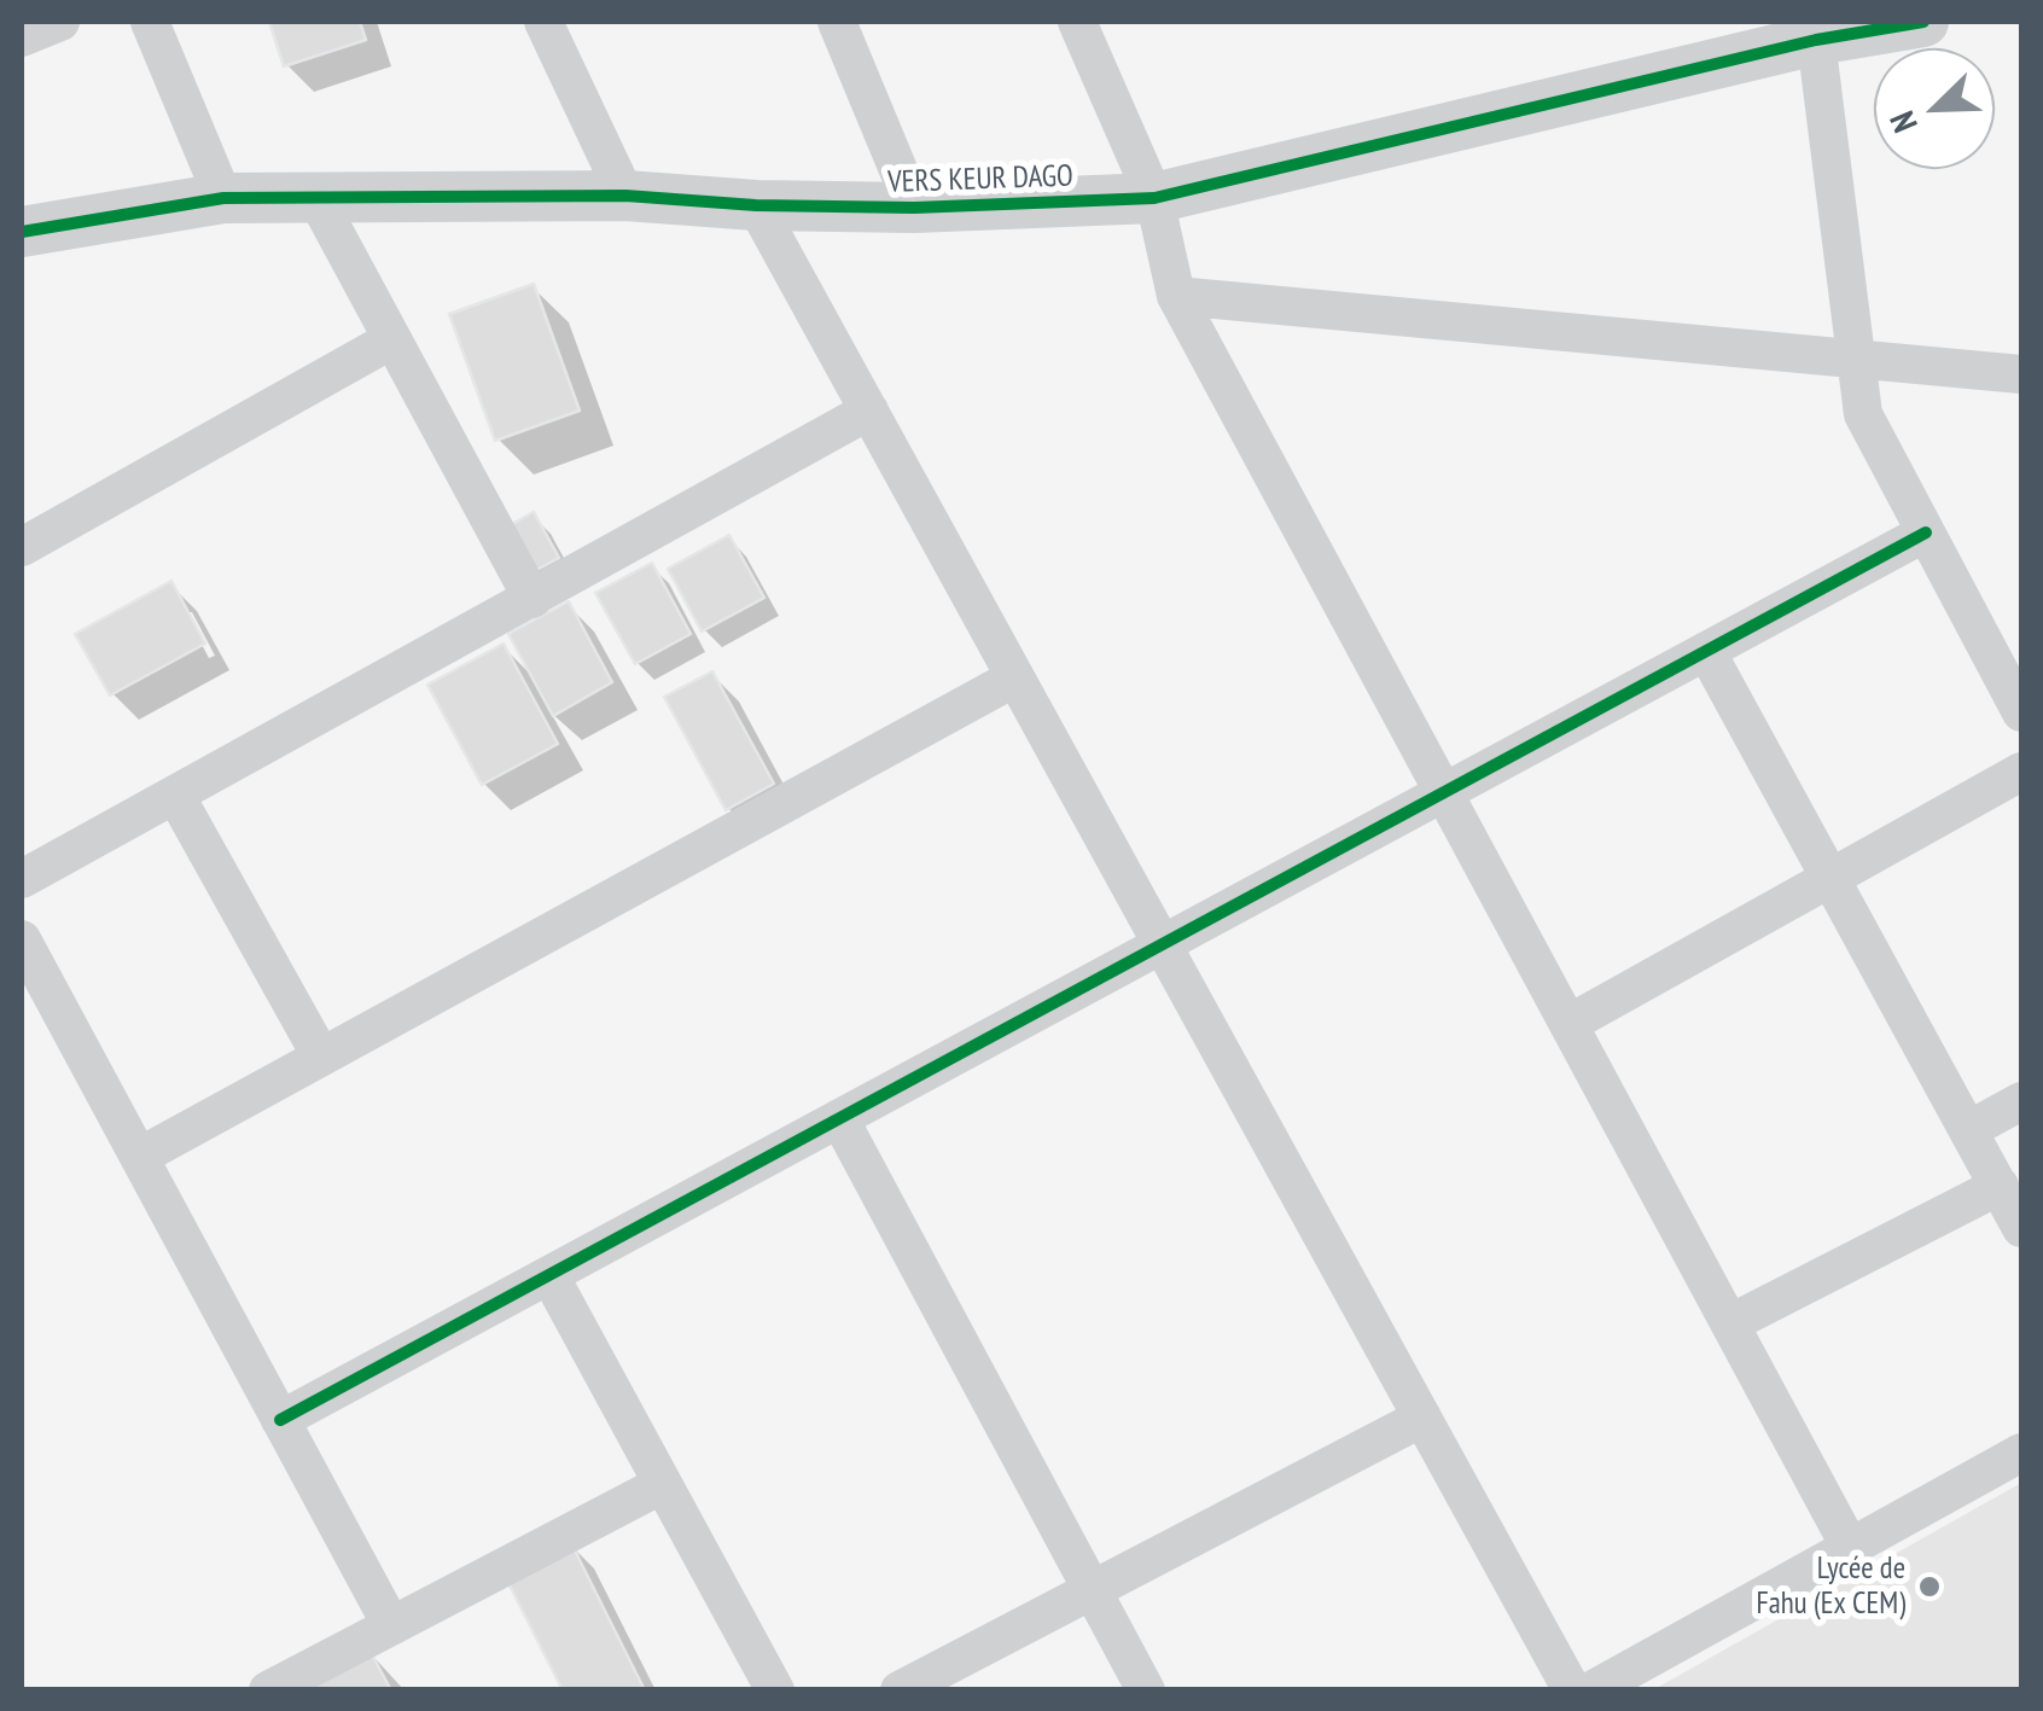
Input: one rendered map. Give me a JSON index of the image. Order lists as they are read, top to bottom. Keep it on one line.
{"streets":{"street":["VERS KEUR DAGO"]},"places":["Lycée de Fahu (Ex CEM)"],"north":"bottom left"}
